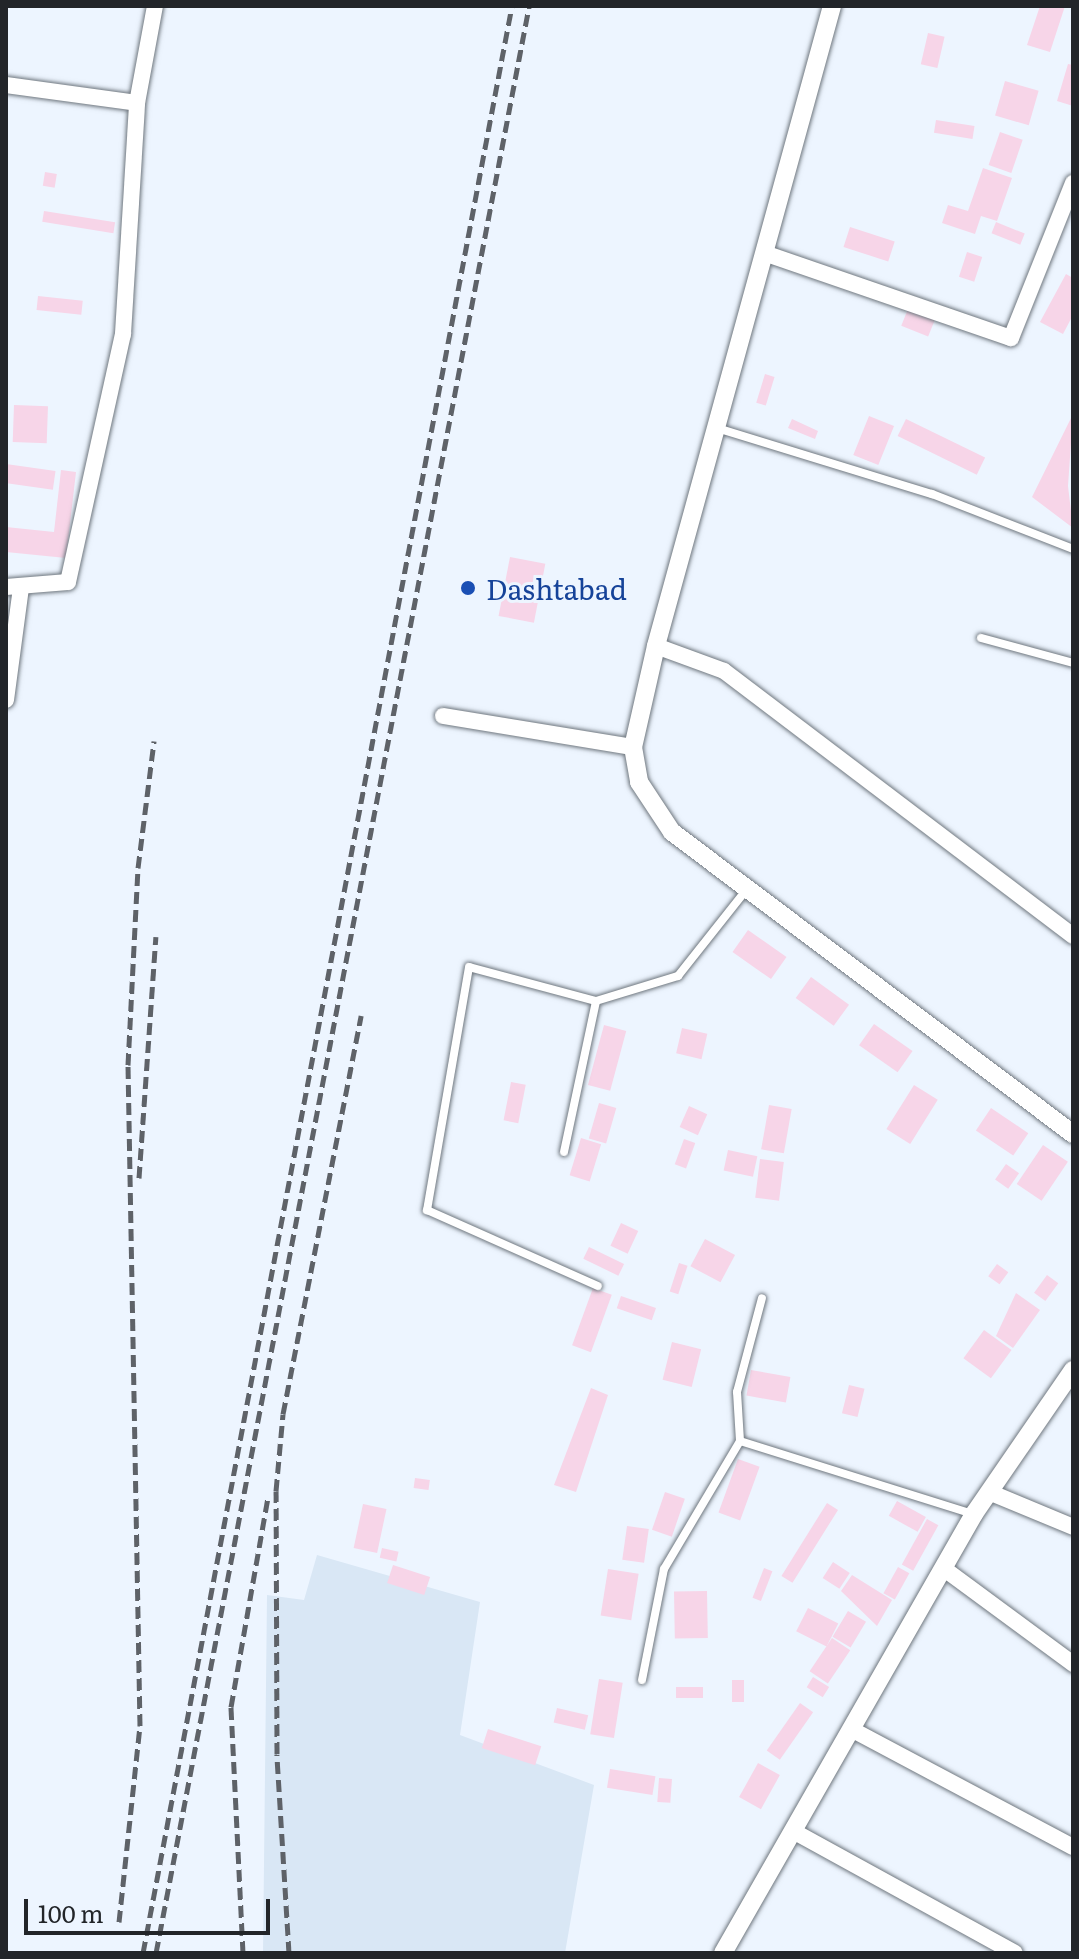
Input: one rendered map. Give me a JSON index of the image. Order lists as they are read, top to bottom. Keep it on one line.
{"places":["Dashtabad"],"scale_bar":"100 m"}
